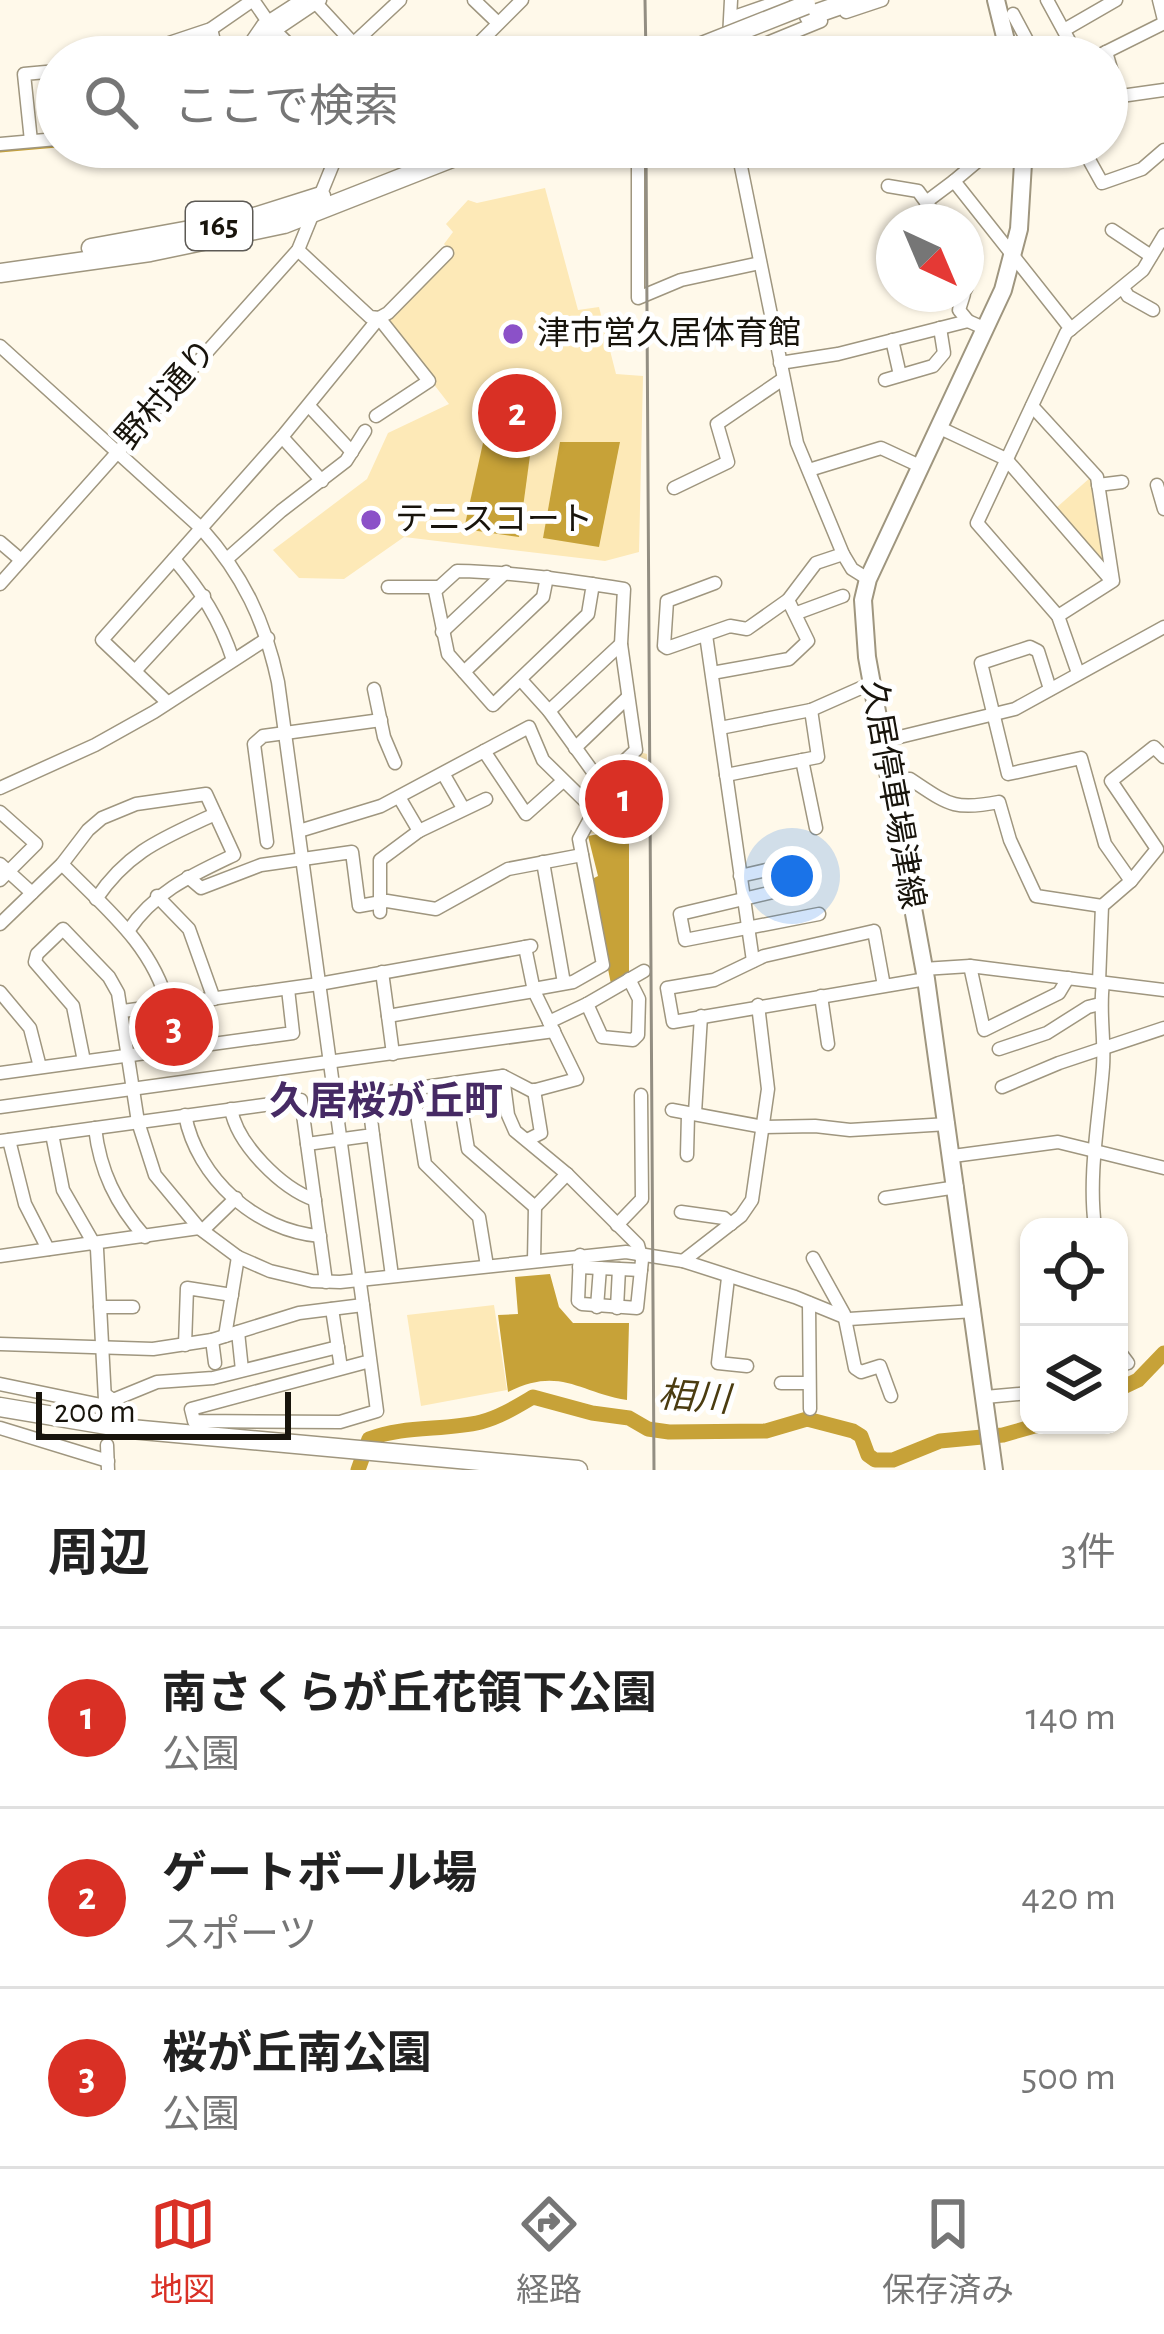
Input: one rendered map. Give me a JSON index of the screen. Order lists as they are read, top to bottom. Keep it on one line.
{"streets":{"highway":["165"],"main road":["久居停車場津線"],"street":["野村通り"]},"crossings":[["165","野村通り"]],"districts":["久居桜が丘町"],"water":["相川"],"places":["津市営久居体育館","テニスコート"],"scale_bar":"200 m","north":"bottom right","page":{"search":"ここで検索","pins":["2","1","3"],"scale":"200 m","heading":["周辺","3件"],"list":[{"mark":"1","name":"南さくらが丘花領下公園","note":"公園","value":"140 m"},{"mark":"2","name":"ゲートボール場","note":"スポーツ","value":"420 m"},{"mark":"3","name":"桜が丘南公園","note":"公園","value":"500 m"}],"nav":["地図","経路","保存済み"]}}
